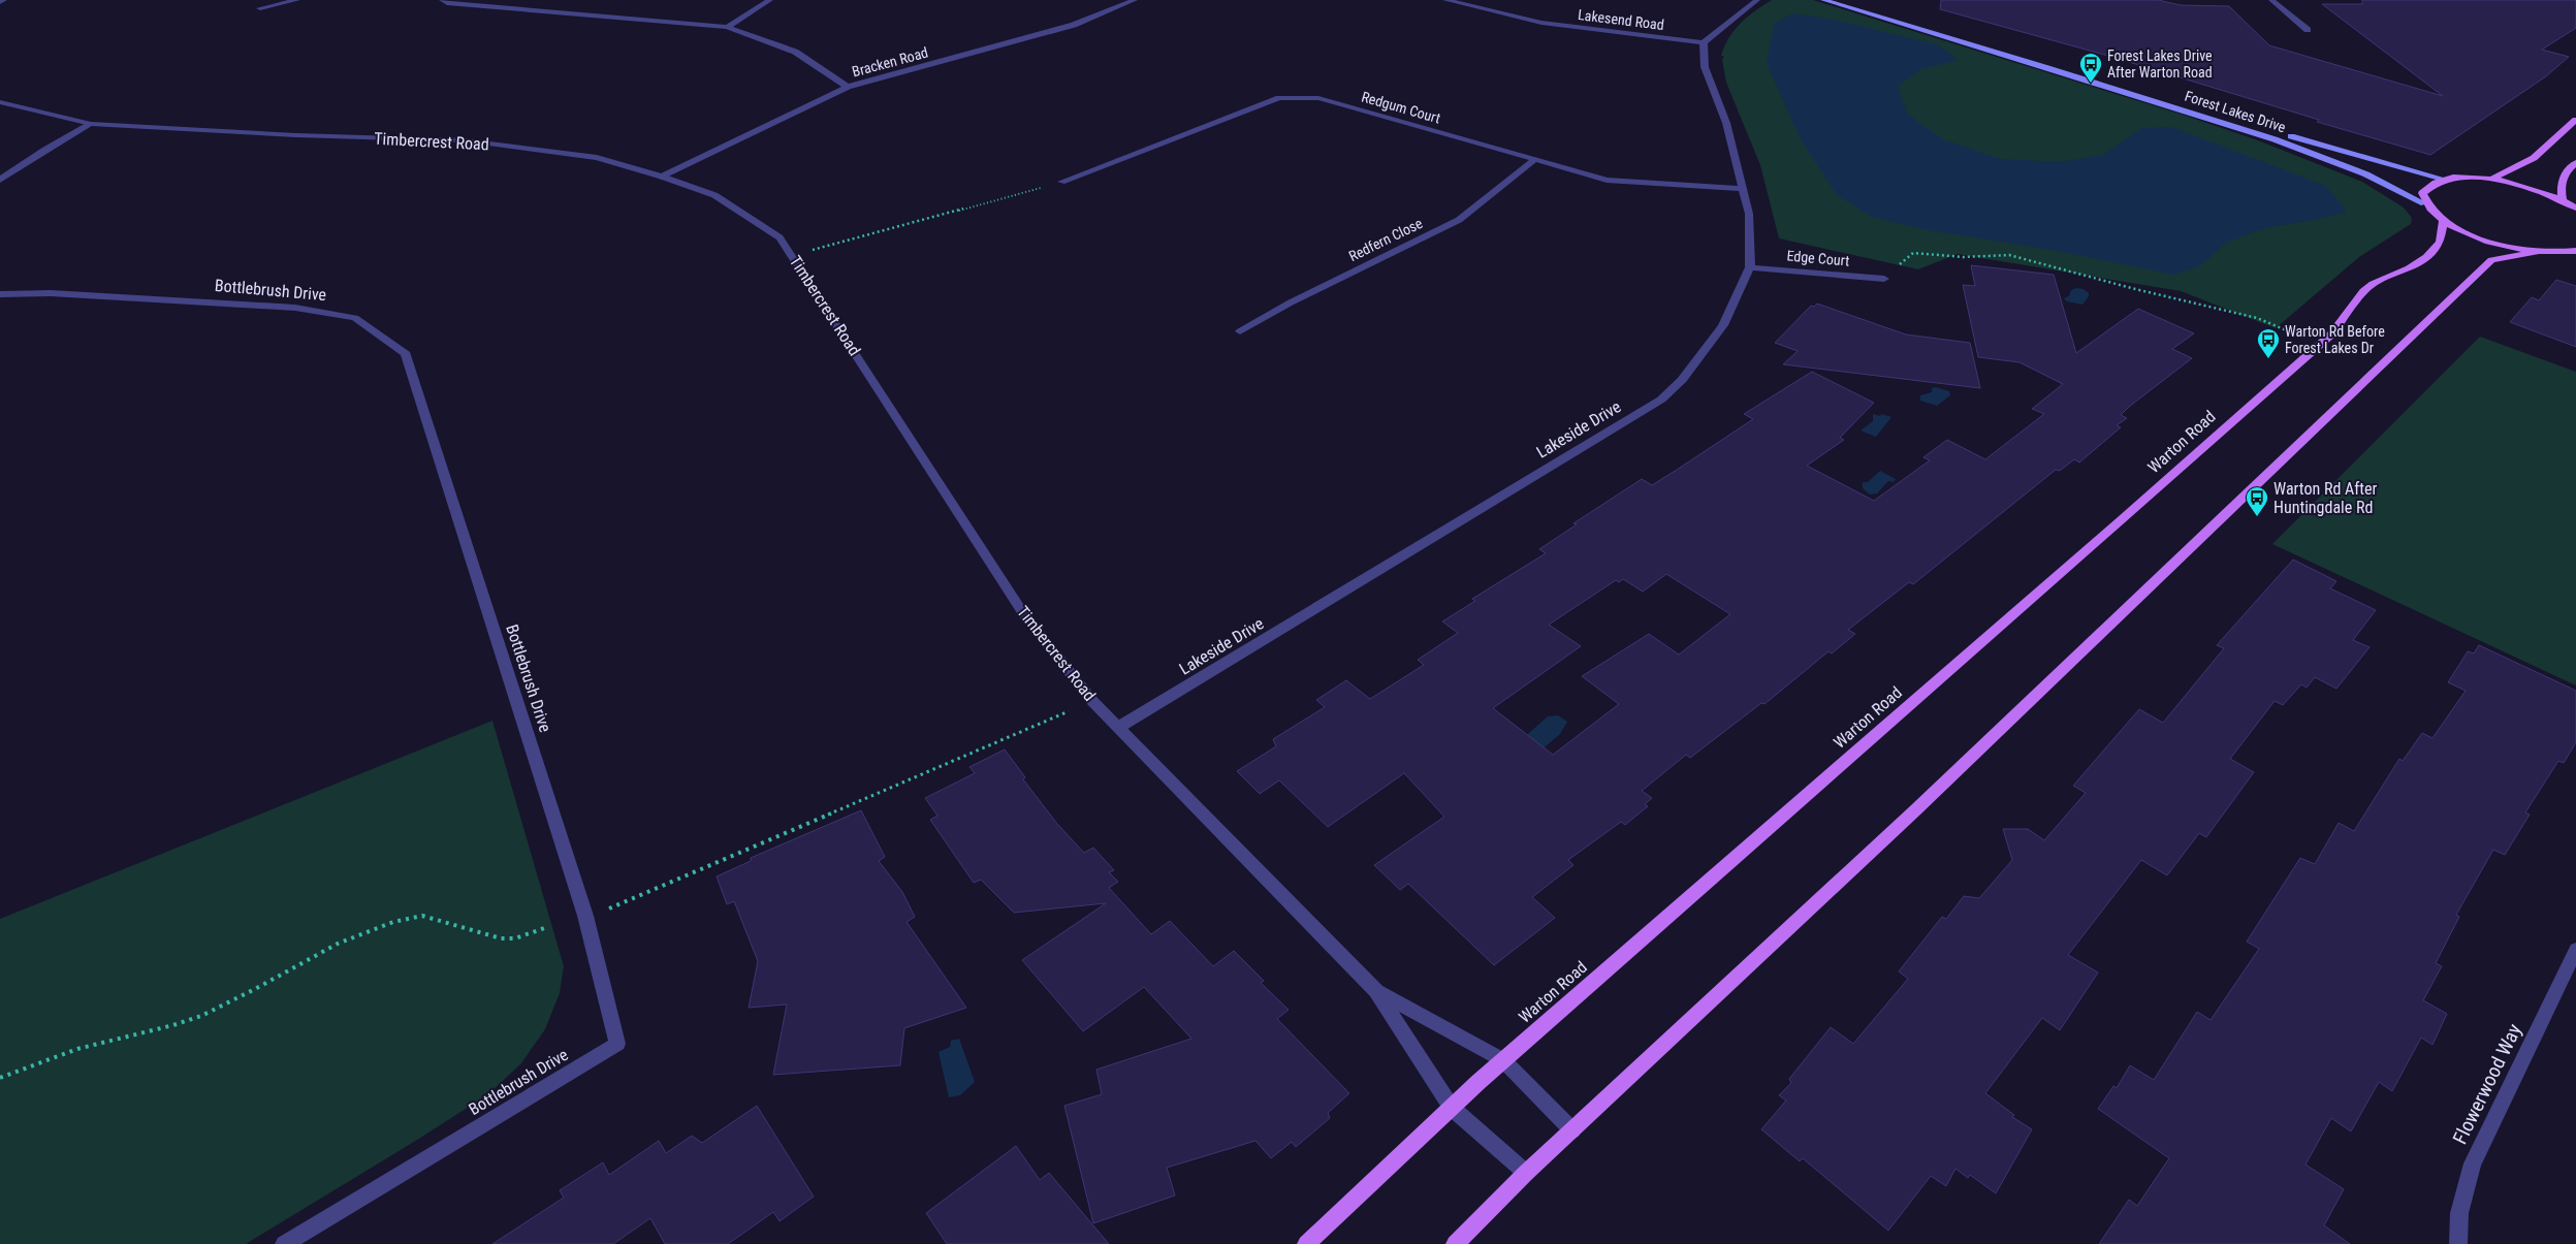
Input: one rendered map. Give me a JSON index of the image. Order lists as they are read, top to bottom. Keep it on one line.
{"streets":{"main road":["Forest Lakes Drive","Warton Road"],"street":["Lakesend Road","Bracken Road","Redgum Court","Timbercrest Road","Redfern Close","Edge Court","Bottlebrush Drive","Lakeside Drive","Flowerwood Way"]},"crossings":[["Lakesend Road","Lakeside Drive"],["Bracken Road","Timbercrest Road"],["Redgum Court","Redfern Close"],["Redgum Court","Lakeside Drive"],["Timbercrest Road","Lakeside Drive"],["Timbercrest Road","Warton Road"],["Edge Court","Lakeside Drive"]],"places":{"bus stop":["Forest Lakes Drive After Warton Road","Warton Rd Before Forest Lakes Dr","Warton Rd After Huntingdale Rd"]}}
